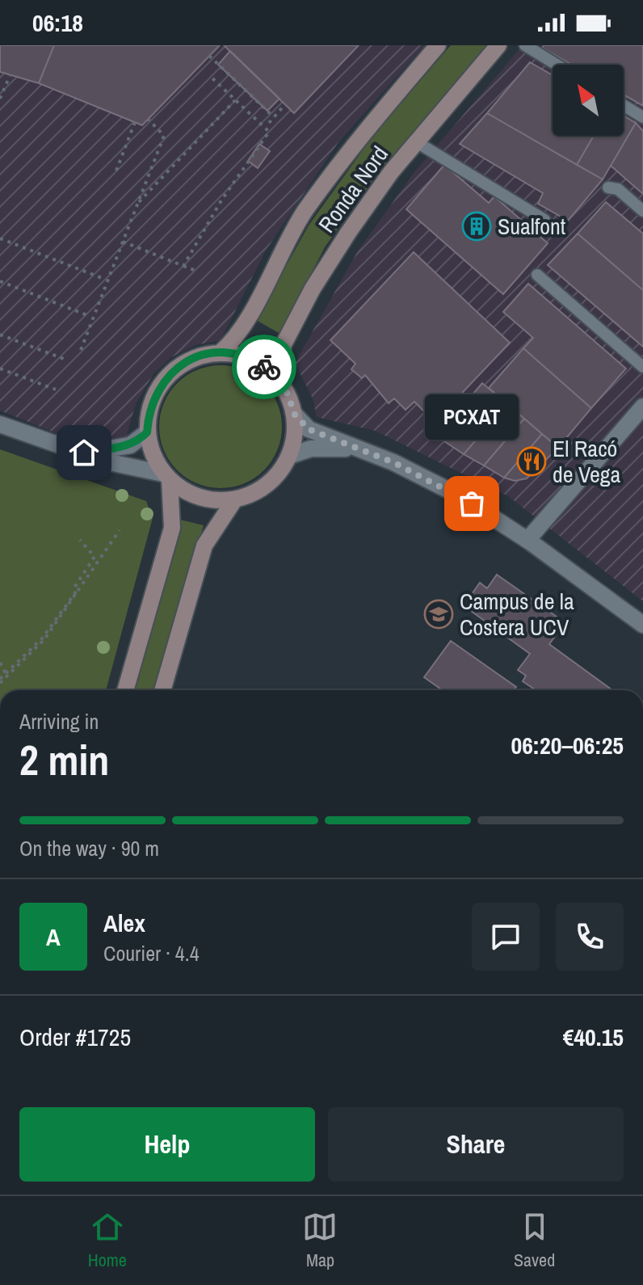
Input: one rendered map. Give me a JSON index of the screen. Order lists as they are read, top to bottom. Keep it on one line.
{"streets":{"main road":["Ronda Nord"]},"places":{"building":["Sualfont"],"restaurant":["El Racó de Vega"],"other":["PCXAT"],"school or university":["Campus de la Costera UCV"]},"north":"top left","page":{"status":"06:18","bubble":"PCXAT","heading":["2 min","Arriving in","06:20–06:25"],"panel":["Alex","Courier · 4.4","Order #1725","€40.15"],"bar":"On the way · 90 m","round":"A","buttons":["Help","Share"],"tabs":["Home","Map","Saved"]}}
